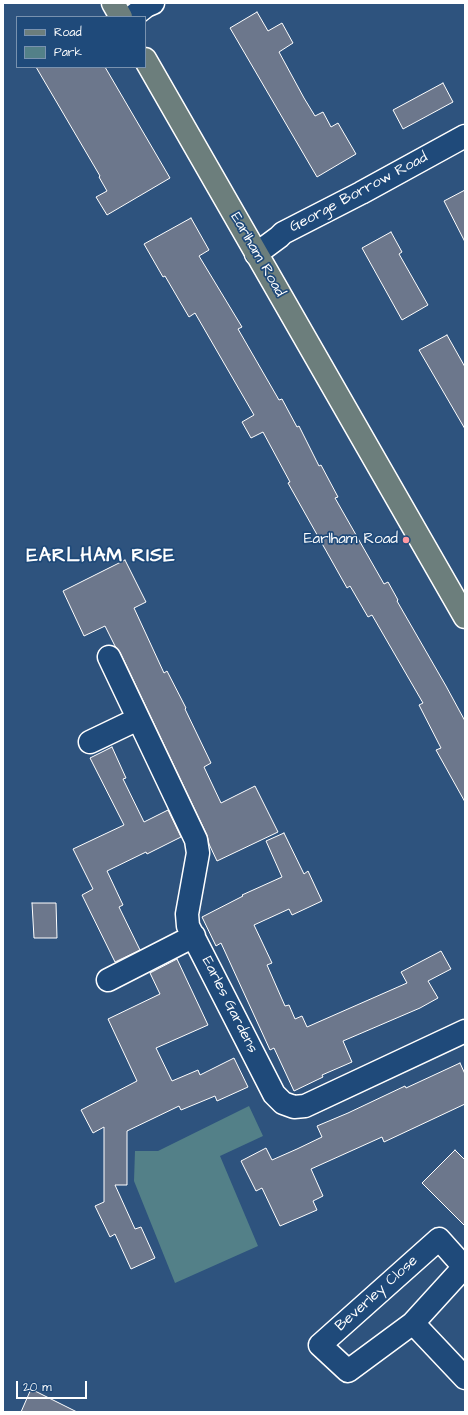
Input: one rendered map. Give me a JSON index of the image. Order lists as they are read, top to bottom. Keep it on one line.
{"streets":{"main road":["Earlham Road"],"street":["George Borrow Road","Earles Gardens","Beverley Close"]},"crossings":[["George Borrow Road","Earlham Road"]],"districts":["EARLHAM RISE"],"places":["Earlham Road"],"legend":["Road","Park"],"scale_bar":"20 m"}
